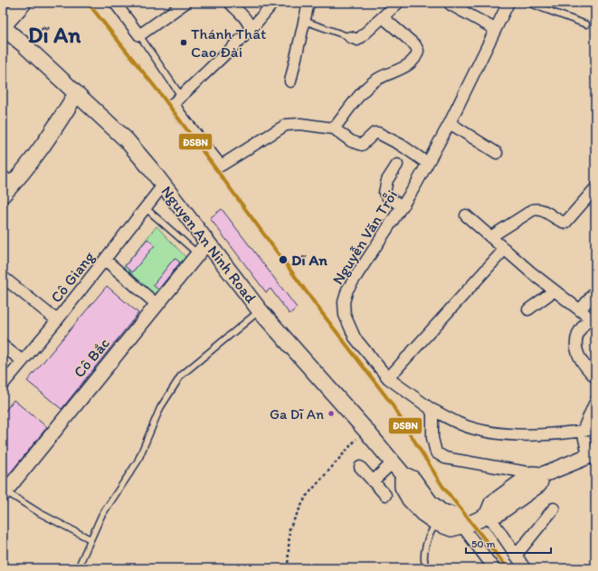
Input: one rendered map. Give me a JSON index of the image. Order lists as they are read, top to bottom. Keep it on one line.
{"streets":{"main road":["Nguyen An Ninh Road"],"street":["Nguyễn Văn Trỗi","Cô Giang","Cô Bắc"]},"crossings":[["Nguyen An Ninh Road","Cô Giang"],["Nguyen An Ninh Road","Cô Bắc"]],"districts":["Dĩ An"],"places":["Thánh Thất Cao Đài","Dĩ An","Ga Dĩ An"],"lines":["transit line ĐSBN"],"scale_bar":"50 m"}
